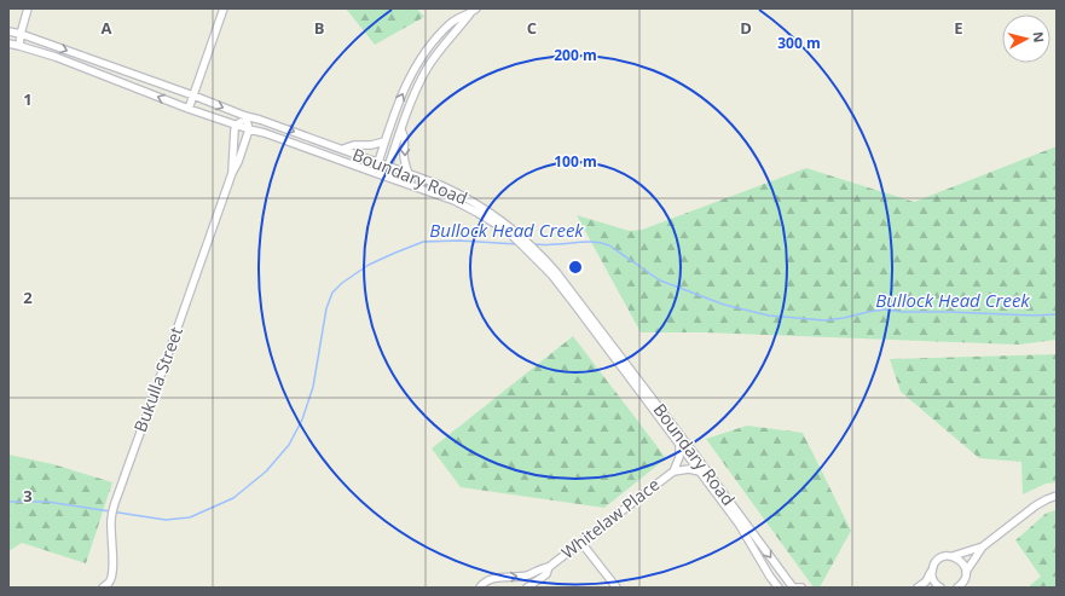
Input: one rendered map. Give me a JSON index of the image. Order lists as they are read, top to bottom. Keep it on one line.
{"streets":{"street":["Boundary Road","Bukulla Street","Whitelaw Place"]},"crossings":[["Boundary Road","Bukulla Street"],["Boundary Road","Whitelaw Place"]],"water":["Bullock Head Creek"],"north":"right","grid":{"columns":["A","B","C","D","E"],"rows":["1","2","3"]},"rings":["300 m","200 m","100 m"]}
